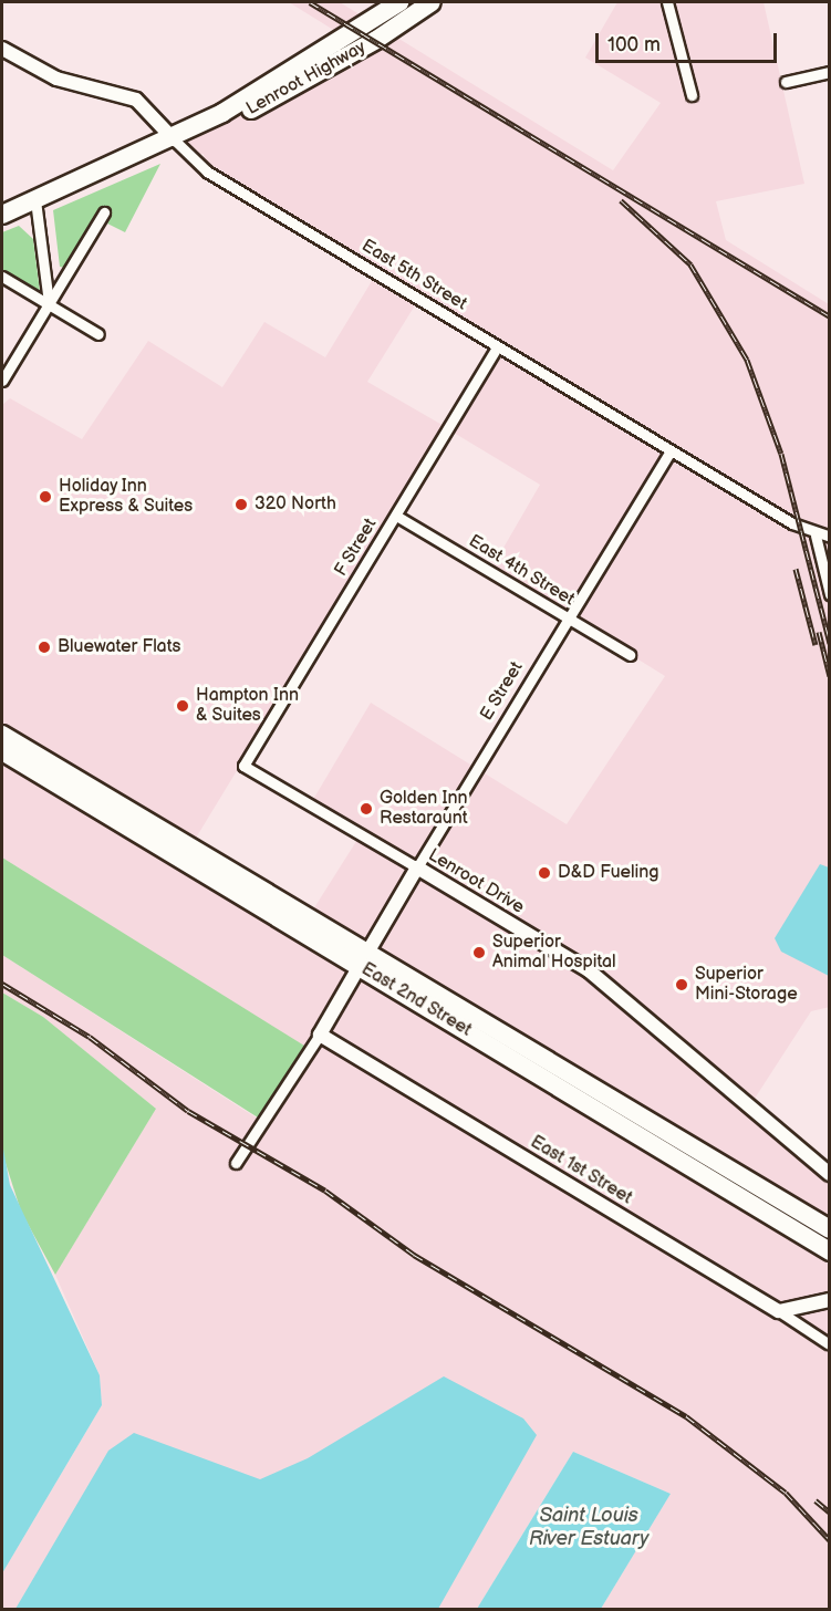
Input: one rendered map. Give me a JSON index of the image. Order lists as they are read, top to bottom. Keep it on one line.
{"streets":{"highway":["Lenroot Highway","East 2nd Street"],"street":["East 5th Street","F Street","East 4th Street","E Street","Lenroot Drive","East 1st Street"]},"crossings":[["Lenroot Highway","East 5th Street"],["East 5th Street","F Street"],["East 5th Street","E Street"],["F Street","East 4th Street"],["F Street","Lenroot Drive"],["East 4th Street","E Street"],["E Street","Lenroot Drive"],["E Street","East 2nd Street"],["E Street","East 1st Street"]],"water":["Saint Louis River Estuary"],"places":["Holiday Inn Express & Suites","320 North","Bluewater Flats","Hampton Inn & Suites","Golden Inn Restaraunt","D&D Fueling","Superior Animal Hospital","Superior Mini-Storage"],"scale_bar":"100 m"}
